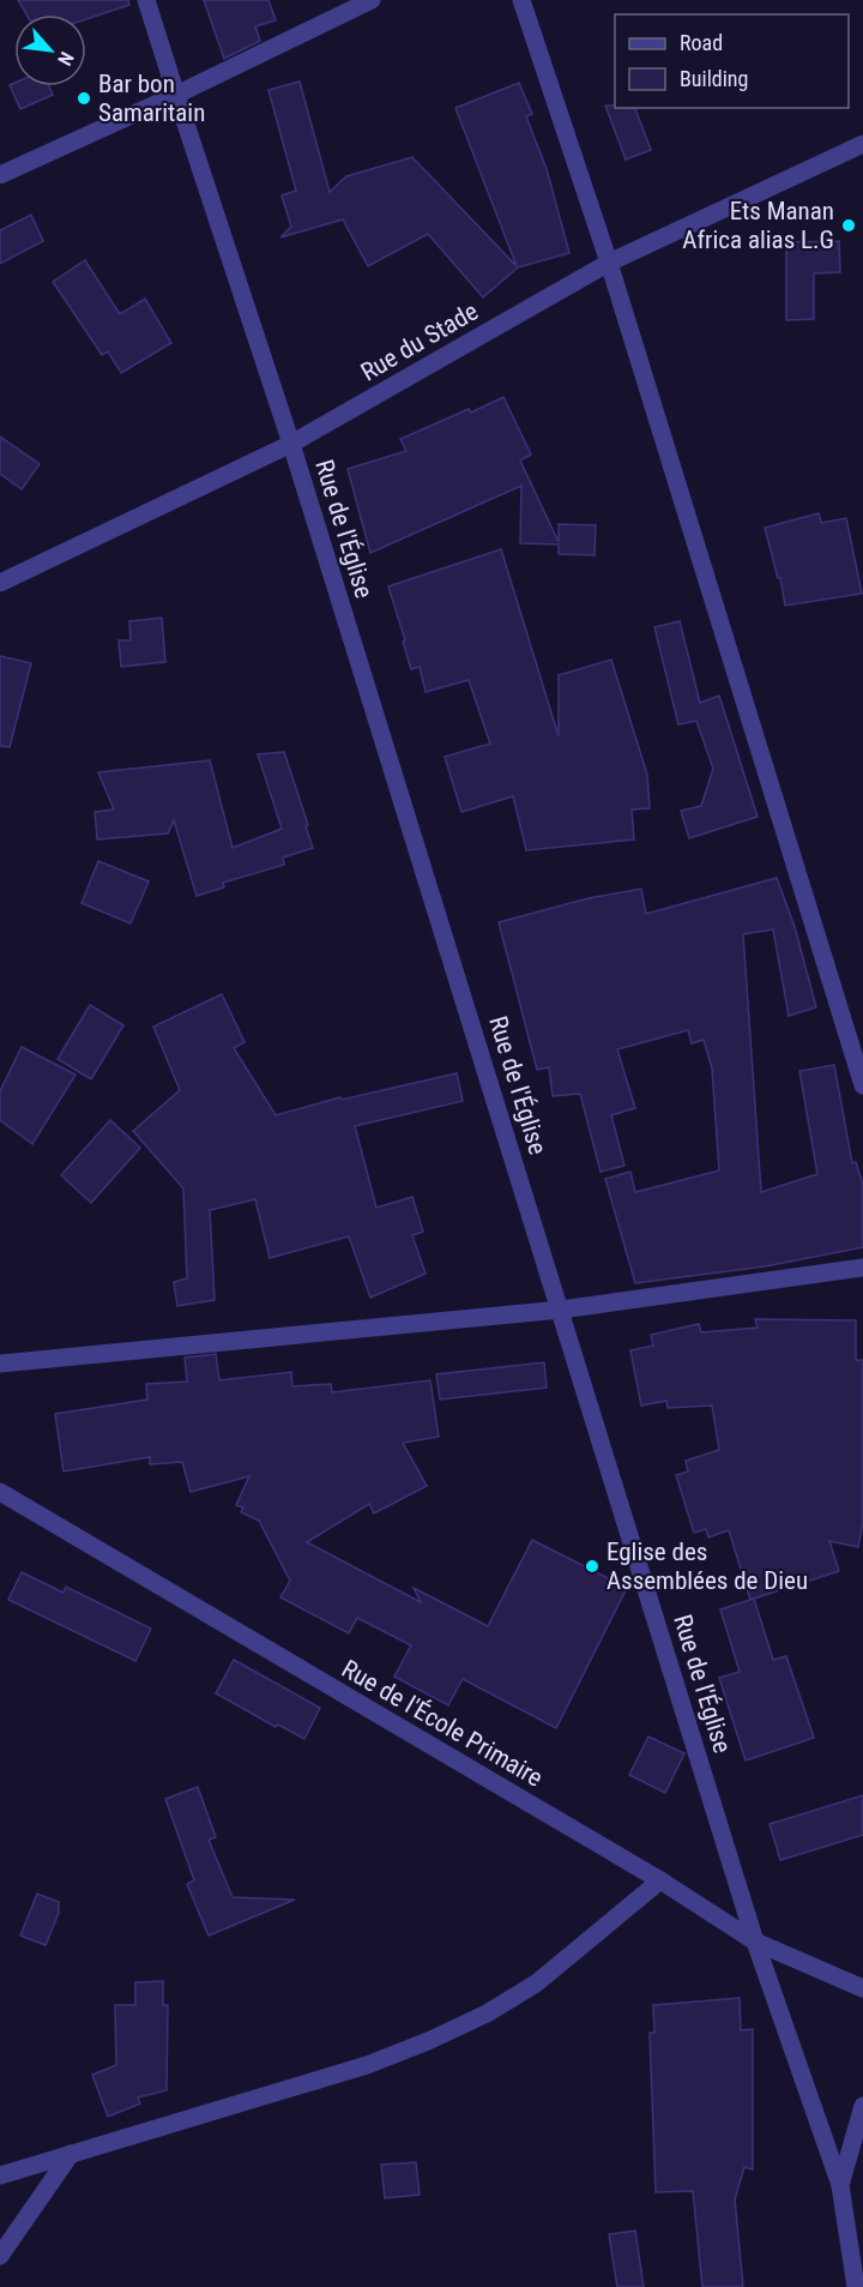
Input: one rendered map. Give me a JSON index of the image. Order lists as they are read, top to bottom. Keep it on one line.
{"streets":{"street":["Rue du Stade","Rue de l'Église","Rue de l'École Primaire"]},"crossings":[["Rue du Stade","Rue de l'Église"],["Rue de l'Église","Rue de l'École Primaire"]],"places":["Bar bon Samaritain","Ets Manan Africa alias L.G","Eglise des Assemblées de Dieu"],"legend":["Road","Building"],"north":"bottom right"}
